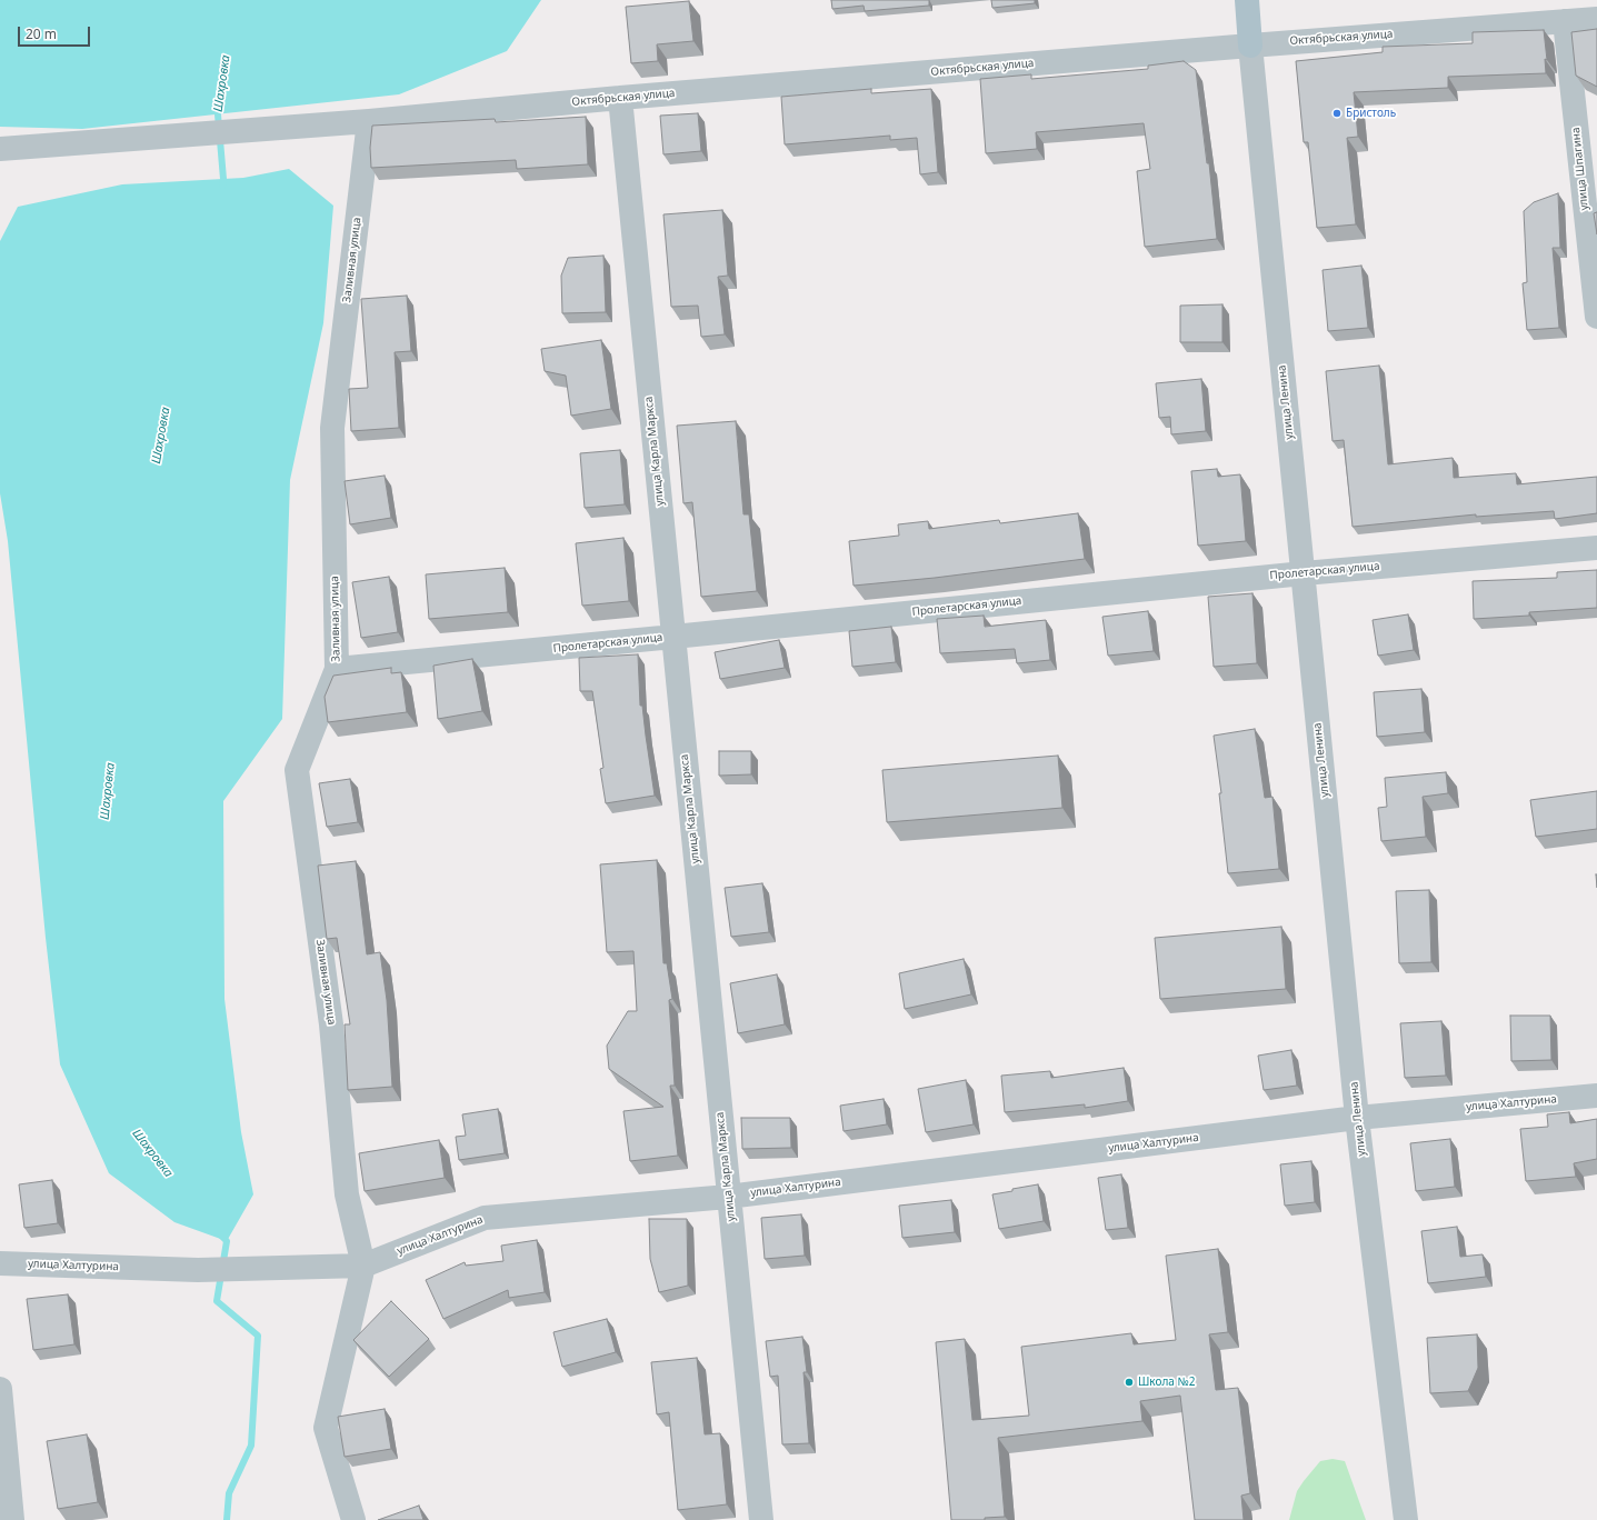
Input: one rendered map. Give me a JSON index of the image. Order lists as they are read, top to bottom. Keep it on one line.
{"streets":{"main road":["улица Ленина"],"street":["Октябрьская улица","улица Шпагина","Заливная улица","улица Карла Маркса","Пролетарская улица","улица Халтурина"]},"crossings":[["Октябрьская улица","улица Шпагина"],["Октябрьская улица","Заливная улица"],["Октябрьская улица","улица Ленина"],["Октябрьская улица","улица Карла Маркса"],["Заливная улица","Пролетарская улица"],["Заливная улица","улица Халтурина"],["улица Ленина","Пролетарская улица"],["улица Ленина","улица Халтурина"],["улица Карла Маркса","Пролетарская улица"],["улица Карла Маркса","улица Халтурина"]],"water":["Шахровка"],"places":["Бристоль","Школа №2"],"scale_bar":"20 m"}
